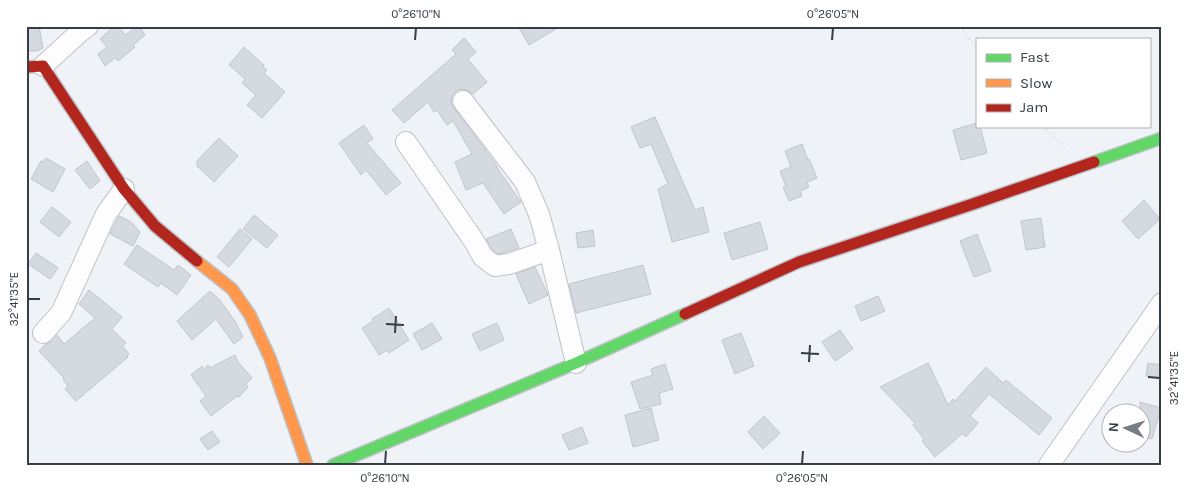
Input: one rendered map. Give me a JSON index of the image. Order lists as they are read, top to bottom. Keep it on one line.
{"legend":["Fast","Slow","Jam"],"north":"left","coordinates":["0°26'10\"N","0°26'05\"N","32°41'35\"E"]}
